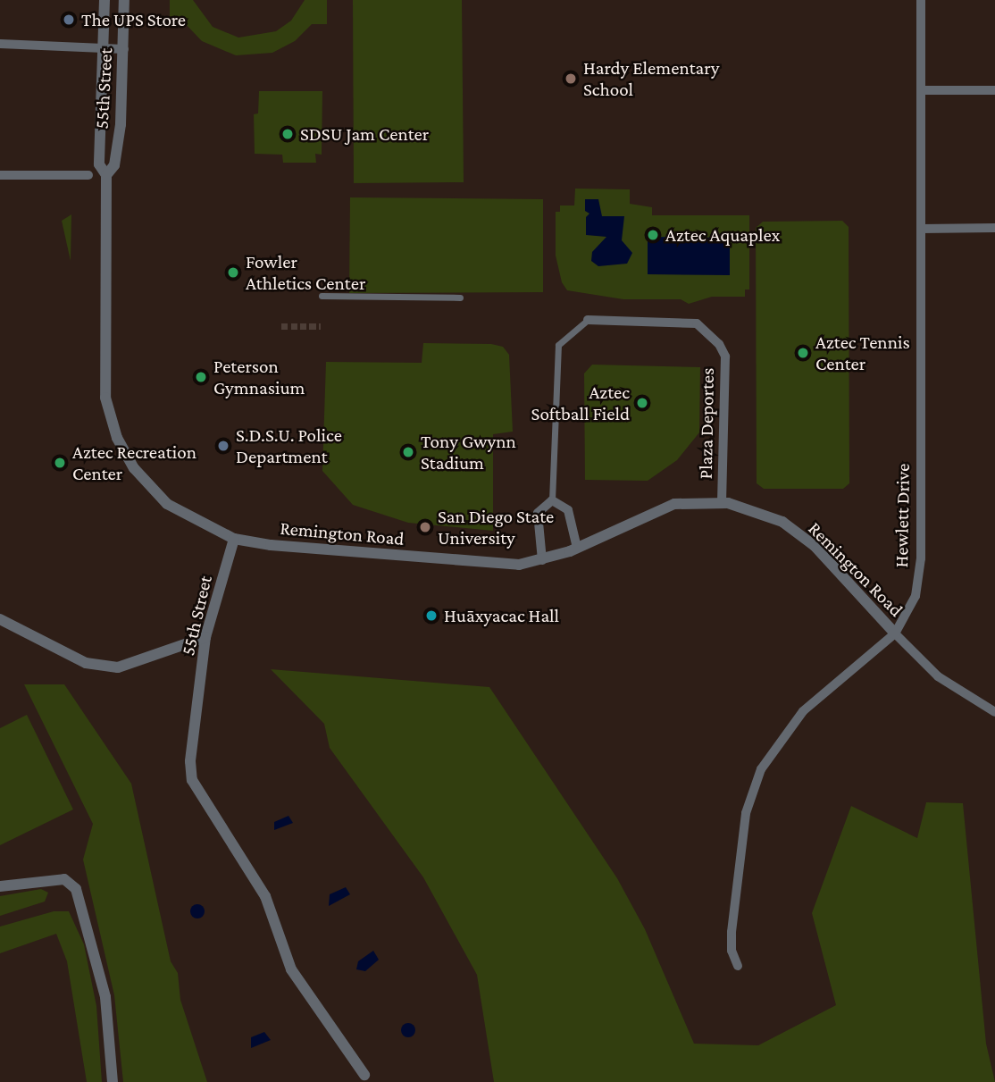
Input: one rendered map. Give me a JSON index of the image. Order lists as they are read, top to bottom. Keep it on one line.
{"streets":{"street":["55th Street","Plaza Deportes","Hewlett Drive","Remington Road"]},"crossings":[["55th Street","Remington Road"],["Plaza Deportes","Remington Road"],["Hewlett Drive","Remington Road"]],"places":["The UPS Store","Hardy Elementary School","SDSU Jam Center","Aztec Aquaplex","Fowler Athletics Center","Aztec Tennis Center","Peterson Gymnasium","Aztec Softball Field","S.D.S.U. Police Department","Tony Gwynn Stadium","Aztec Recreation Center","San Diego State University","Huāxyacac Hall"]}
